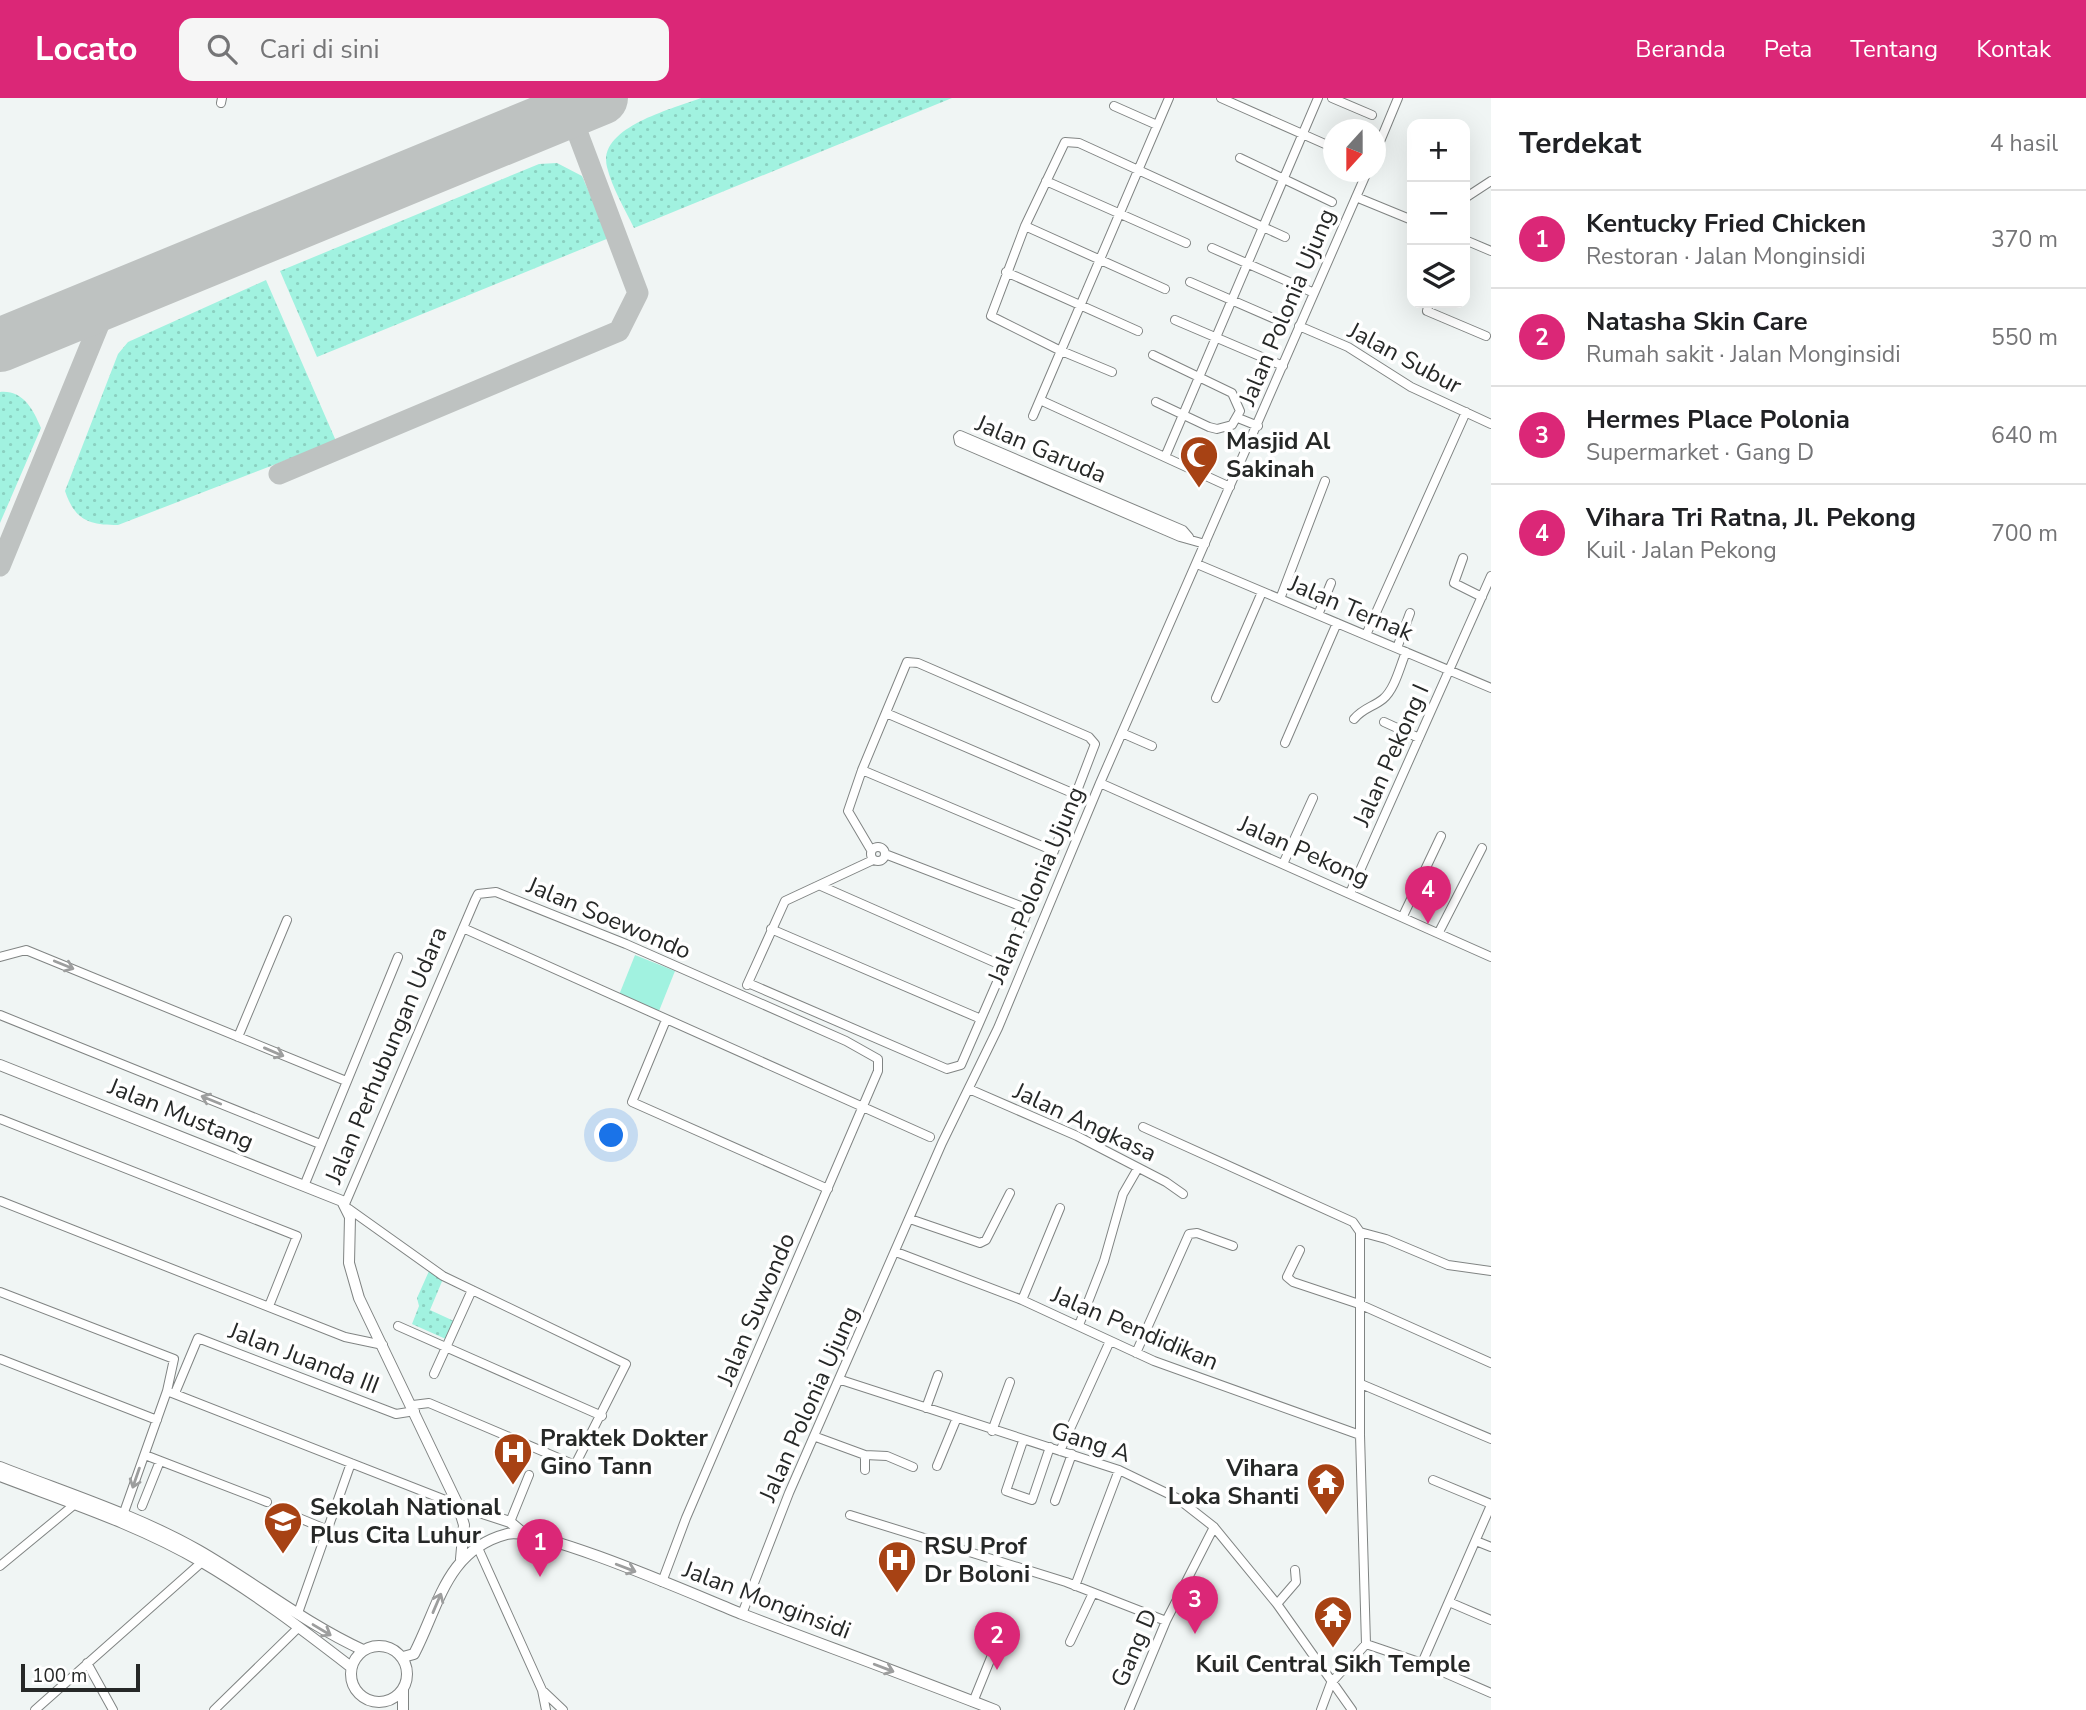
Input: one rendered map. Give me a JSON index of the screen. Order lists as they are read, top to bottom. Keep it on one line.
{"streets":{"main road":["Jalan Perhubungan Udara","Jalan Mustang","Jalan Monginsidi"],"street":["Jalan Polonia Ujung","Jalan Subur","Jalan Garuda","Jalan Ternak","Jalan Pekong I","Jalan Pekong","Jalan Soewondo","Jalan Angkasa","Jalan Suwondo","Jalan Pendidikan","Jalan Juanda III","Gang A","Gang D"]},"crossings":[["Jalan Polonia Ujung","Jalan Subur"],["Jalan Polonia Ujung","Jalan Garuda"],["Jalan Polonia Ujung","Jalan Ternak"],["Jalan Polonia Ujung","Jalan Pekong"],["Jalan Polonia Ujung","Jalan Angkasa"],["Jalan Polonia Ujung","Jalan Pendidikan"],["Jalan Polonia Ujung","Gang A"],["Jalan Polonia Ujung","Jalan Monginsidi"],["Jalan Ternak","Jalan Pekong I"],["Jalan Pekong I","Jalan Pekong"],["Jalan Soewondo","Jalan Perhubungan Udara"],["Jalan Soewondo","Jalan Suwondo"],["Jalan Perhubungan Udara","Jalan Mustang"],["Jalan Perhubungan Udara","Jalan Juanda III"],["Jalan Perhubungan Udara","Jalan Monginsidi"],["Jalan Suwondo","Jalan Monginsidi"],["Jalan Juanda III","Jalan Monginsidi"],["Gang A","Gang D"]],"one_way":["Jalan Monginsidi"],"places":{"mosque":["Masjid Al Sakinah"],"hospital":["Praktek Dokter Gino Tann","RSU Prof Dr Boloni"],"temple":["Vihara Loka Shanti","Kuil Central Sikh Temple"],"school or university":["Sekolah National Plus Cita Luhur"]},"scale_bar":"100 m","north":"bottom","page":{"header":"Locato","search":"Cari di sini","nav":["Beranda","Peta","Tentang","Kontak"],"heading":["Terdekat","4 hasil"],"map_buttons":["+","−"],"list":[{"mark":"1","name":"Kentucky Fried Chicken","note":"Restoran · Jalan Monginsidi","value":"370 m"},{"mark":"2","name":"Natasha Skin Care","note":"Rumah sakit · Jalan Monginsidi","value":"550 m"},{"mark":"3","name":"Hermes Place Polonia","note":"Supermarket · Gang D","value":"640 m"},{"mark":"4","name":"Vihara Tri Ratna, Jl. Pekong","note":"Kuil · Jalan Pekong","value":"700 m"}],"pins":["4","1","3","2"],"scale":"100 m"}}
